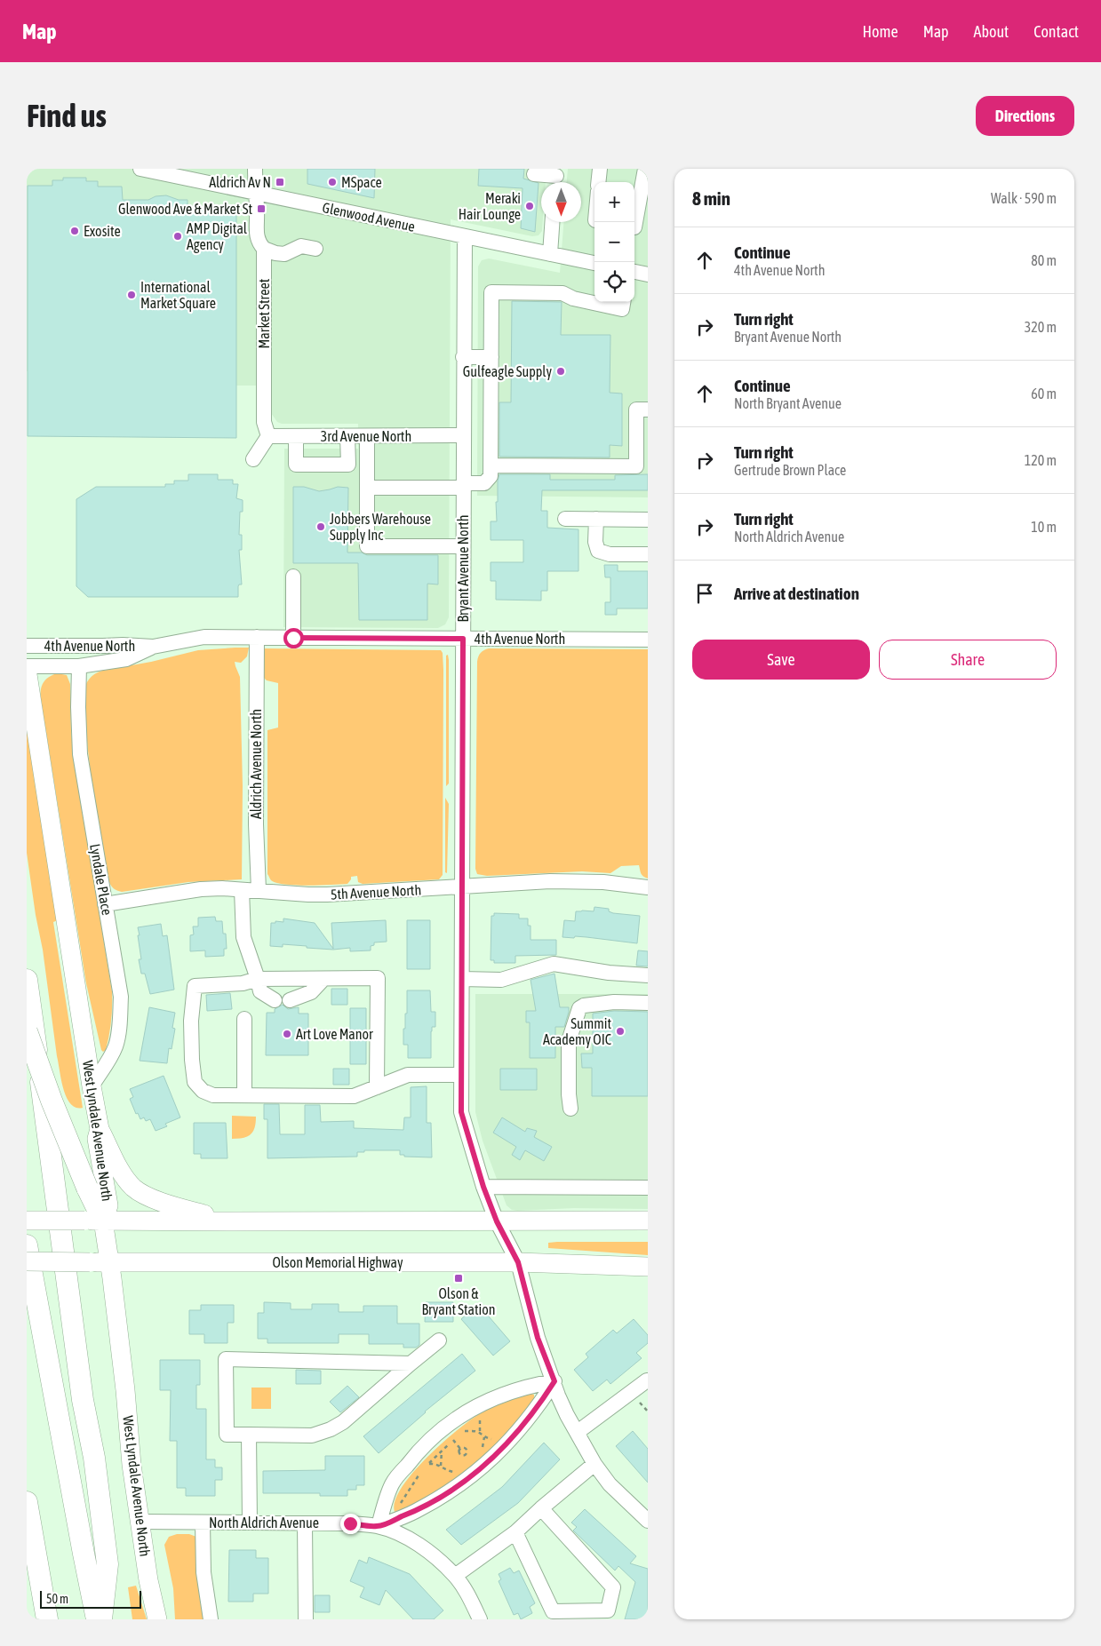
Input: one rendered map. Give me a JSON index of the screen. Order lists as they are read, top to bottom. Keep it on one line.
{"streets":{"main road":["West Lyndale Avenue North","Olson Memorial Highway"],"street":["Glenwood Avenue","Market Street","3rd Avenue North","Bryant Avenue North","4th Avenue North","Aldrich Avenue North","Lyndale Place","5th Avenue North","North Aldrich Avenue"]},"crossings":[["Glenwood Avenue","Market Street"],["Glenwood Avenue","Bryant Avenue North"],["Market Street","3rd Avenue North"],["3rd Avenue North","Bryant Avenue North"],["Bryant Avenue North","4th Avenue North"],["Bryant Avenue North","5th Avenue North"],["Bryant Avenue North","Olson Memorial Highway"],["4th Avenue North","Aldrich Avenue North"],["4th Avenue North","Lyndale Place"],["4th Avenue North","West Lyndale Avenue North"],["Aldrich Avenue North","5th Avenue North"],["Lyndale Place","5th Avenue North"],["Lyndale Place","West Lyndale Avenue North"],["West Lyndale Avenue North","Olson Memorial Highway"],["West Lyndale Avenue North","North Aldrich Avenue"]],"places":{"transit":["Aldrich Av N","Glenwood Ave & Market St","Olson & Bryant Station"],"other":["MSpace","Meraki Hair Lounge","Exosite","AMP Digital Agency","International Market Square","Gulfeagle Supply","Jobbers Warehouse Supply Inc","Summit Academy OIC","Art Love Manor"]},"scale_bar":"50 m","north":"bottom","page":{"header":"Map","nav":["Home","Map","About","Contact"],"buttons":["Directions",["Save","Share"]],"title":"Find us","heading":["8 min","Walk · 590 m"],"map_buttons":["+","−"],"list":[["Continue","4th Avenue North","80 m"],["Turn right","Bryant Avenue North","320 m"],["Continue","North Bryant Avenue","60 m"],["Turn right","Gertrude Brown Place","120 m"],["Turn right","North Aldrich Avenue","10 m"],"Arrive at destination"],"scale":"50 m"}}
